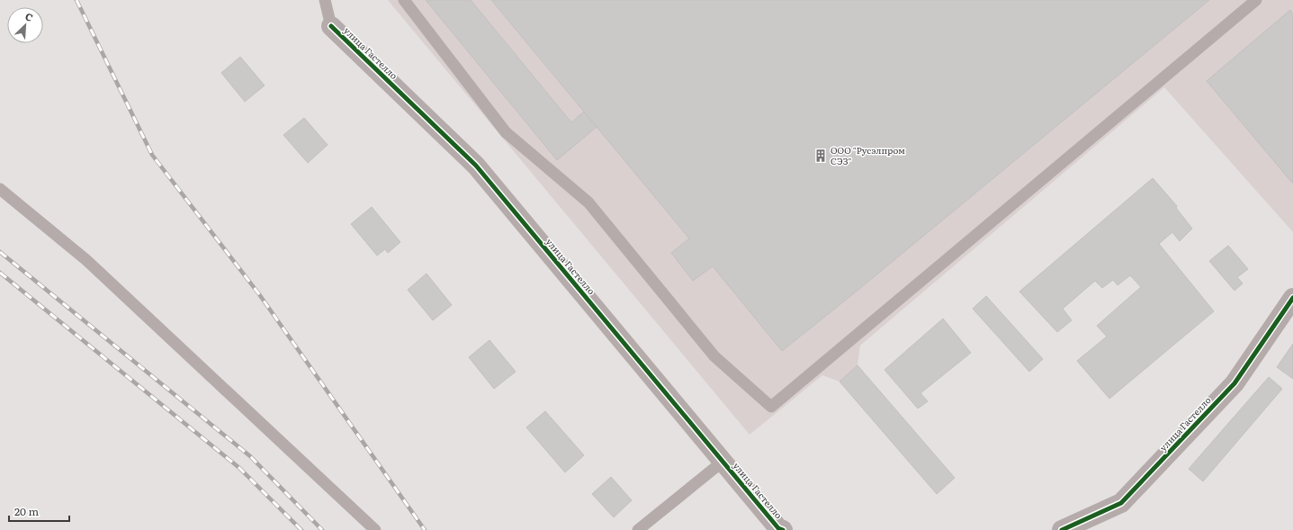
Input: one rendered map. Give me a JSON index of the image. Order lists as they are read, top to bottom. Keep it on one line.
{"streets":{"street":["улица Гастелло"]},"places":{"building":["ООО \"Русэлпром СЭЗ\""]},"scale_bar":"20 m","north":"top right"}
